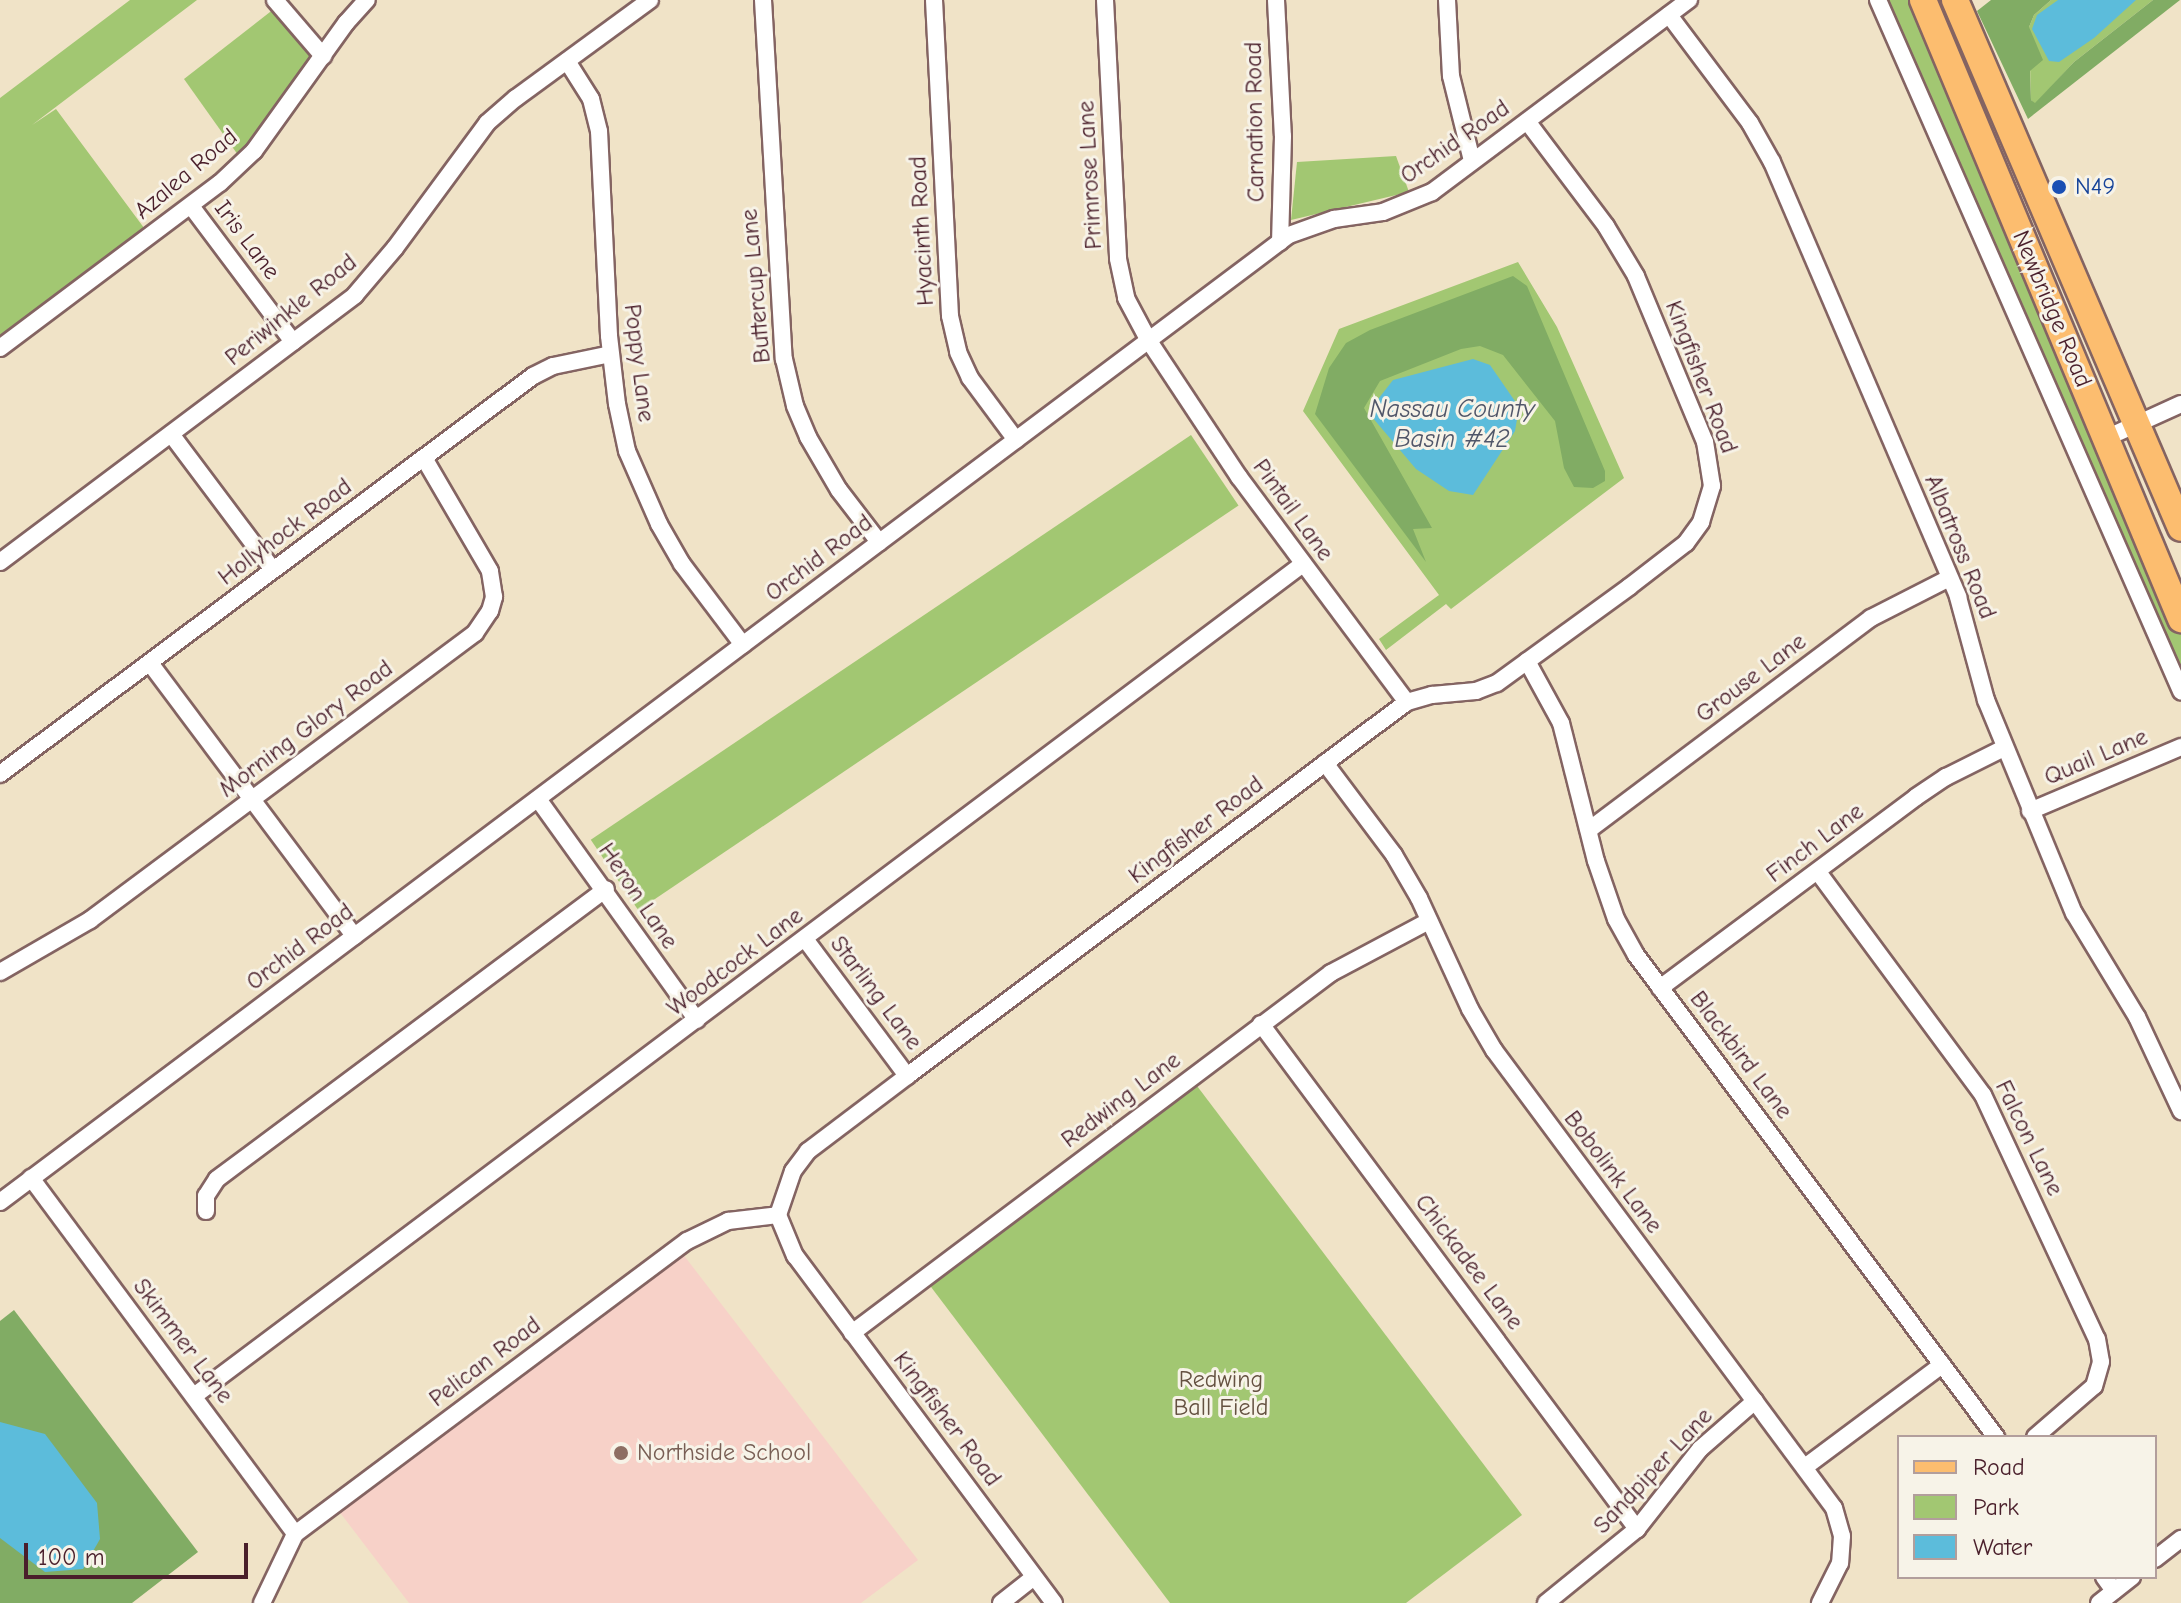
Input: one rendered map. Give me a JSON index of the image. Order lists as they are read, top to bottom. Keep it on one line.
{"streets":{"main road":["Newbridge Road"],"street":["Carnation Road","Orchid Road","Azalea Road","Primrose Lane","Hyacinth Road","Iris Lane","Buttercup Lane","Periwinkle Road","Poppy Lane","Kingfisher Road","Pintail Lane","Hollyhock Road","Albatross Road","Grouse Lane","Morning Glory Road","Quail Lane","Finch Lane","Heron Lane","Woodcock Lane","Starling Lane","Blackbird Lane","Redwing Lane","Falcon Lane","Bobolink Lane","Chickadee Lane","Skimmer Lane","Pelican Road","Sandpiper Lane"]},"crossings":[["Carnation Road","Orchid Road"],["Orchid Road","Primrose Lane"],["Orchid Road","Hyacinth Road"],["Orchid Road","Buttercup Lane"],["Orchid Road","Poppy Lane"],["Orchid Road","Kingfisher Road"],["Orchid Road","Pintail Lane"],["Orchid Road","Albatross Road"],["Orchid Road","Heron Lane"],["Orchid Road","Skimmer Lane"],["Azalea Road","Iris Lane"],["Primrose Lane","Pintail Lane"],["Iris Lane","Periwinkle Road"],["Periwinkle Road","Poppy Lane"],["Poppy Lane","Hollyhock Road"],["Kingfisher Road","Pintail Lane"],["Kingfisher Road","Starling Lane"],["Kingfisher Road","Blackbird Lane"],["Kingfisher Road","Redwing Lane"],["Kingfisher Road","Bobolink Lane"],["Kingfisher Road","Pelican Road"],["Pintail Lane","Woodcock Lane"],["Hollyhock Road","Morning Glory Road"],["Albatross Road","Grouse Lane"],["Albatross Road","Quail Lane"],["Albatross Road","Finch Lane"],["Grouse Lane","Blackbird Lane"],["Finch Lane","Blackbird Lane"],["Finch Lane","Falcon Lane"],["Heron Lane","Woodcock Lane"],["Woodcock Lane","Starling Lane"],["Woodcock Lane","Skimmer Lane"],["Redwing Lane","Bobolink Lane"],["Redwing Lane","Chickadee Lane"],["Bobolink Lane","Sandpiper Lane"],["Chickadee Lane","Sandpiper Lane"],["Skimmer Lane","Pelican Road"]],"water":["Nassau County Basin #42"],"parks":["Redwing Ball Field"],"places":["N49","Northside School"],"legend":["Road","Park","Water"],"scale_bar":"100 m"}
